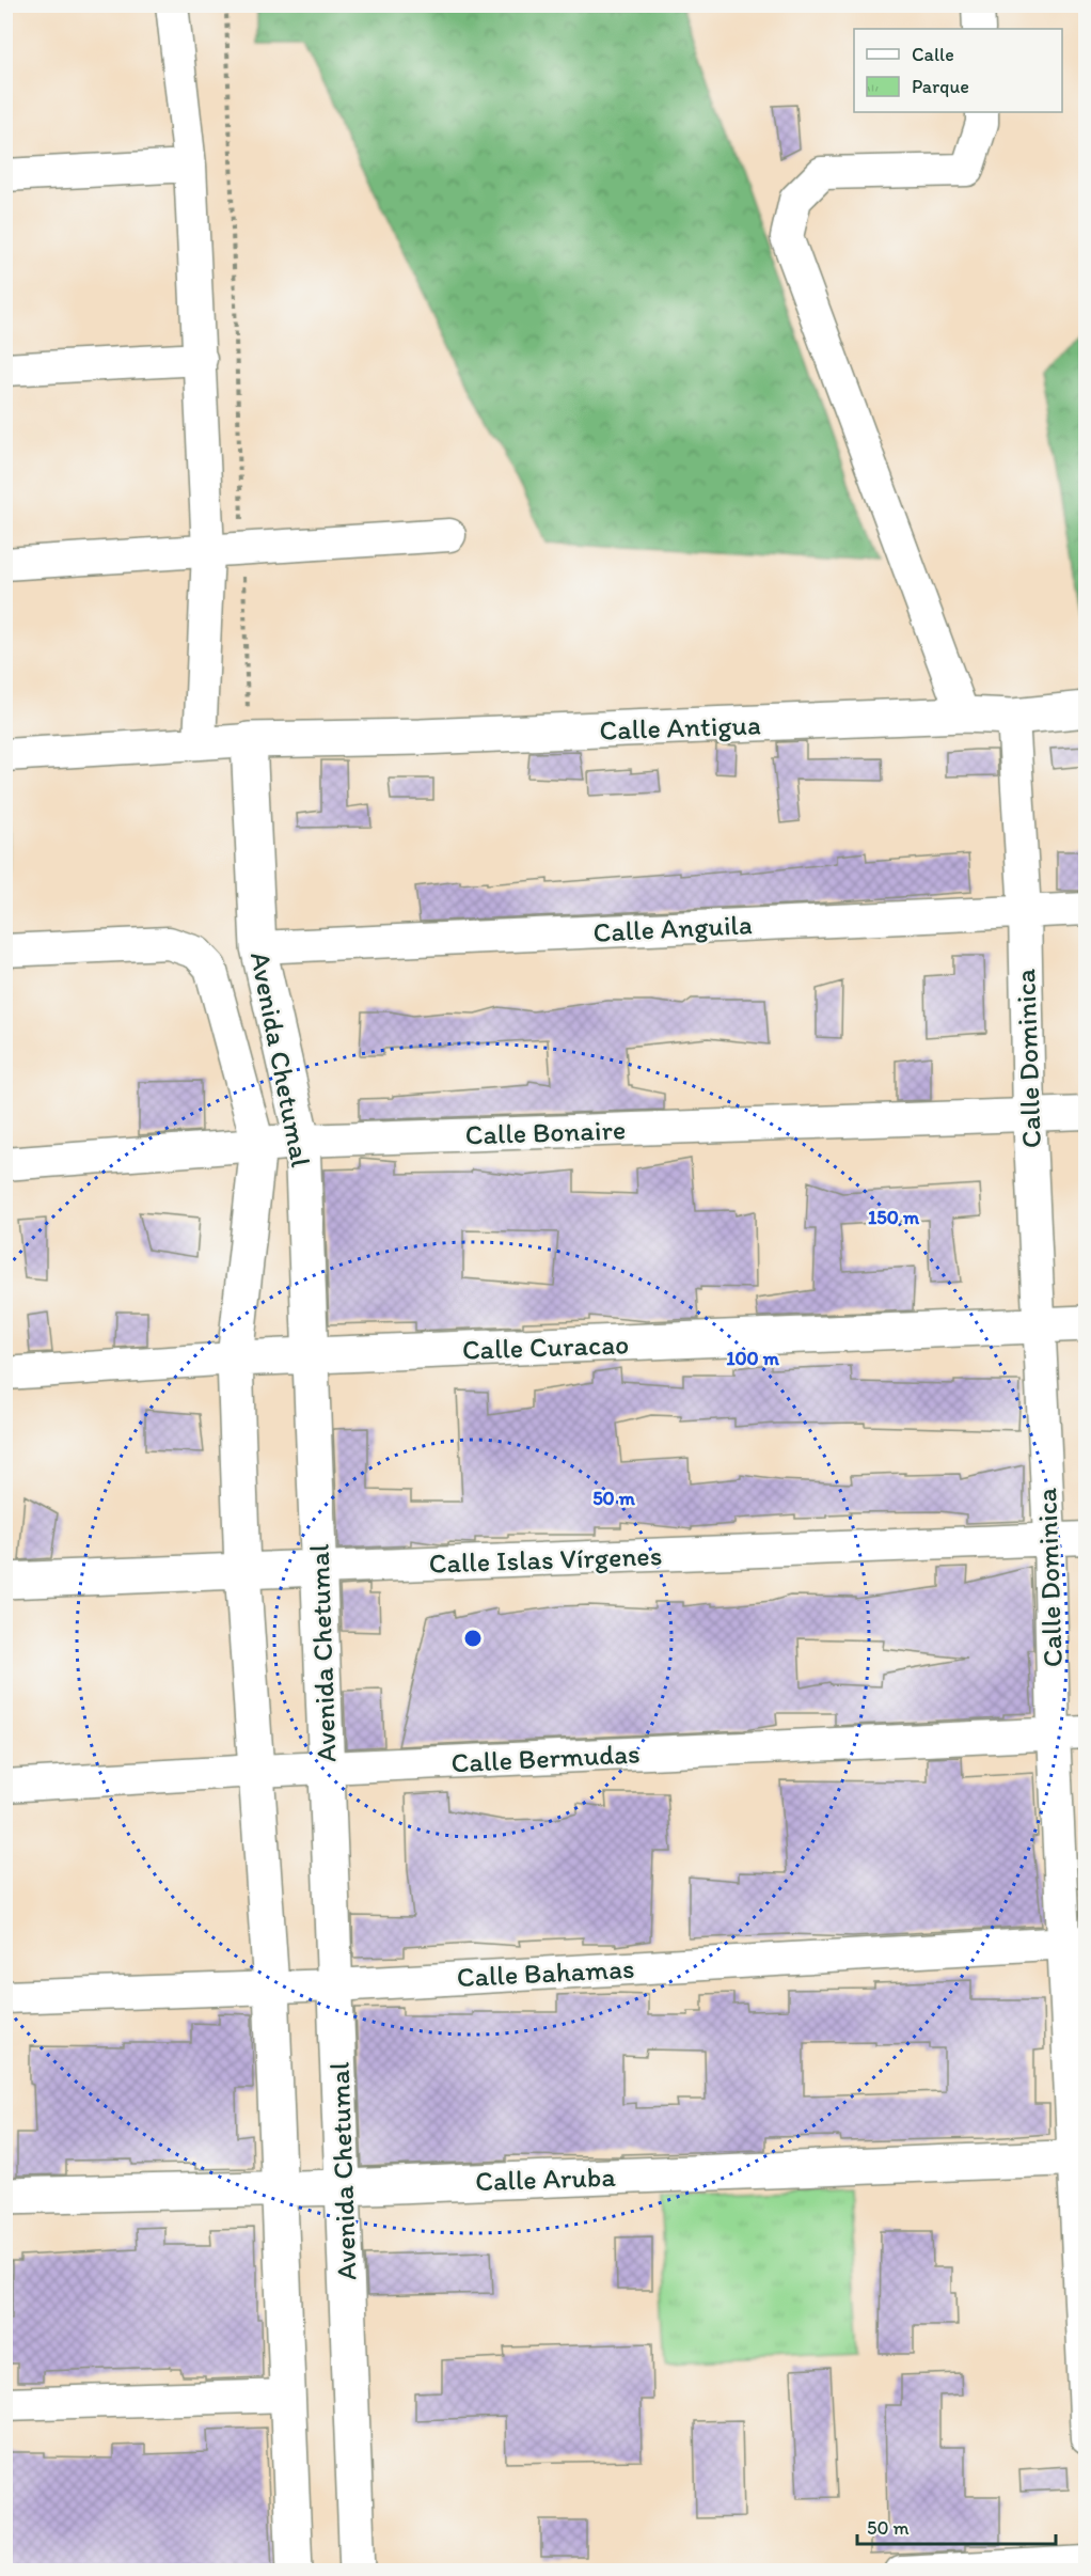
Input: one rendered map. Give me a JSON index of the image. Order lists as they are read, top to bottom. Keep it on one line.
{"streets":{"main road":["Calle Antigua","Avenida Chetumal","Calle Bonaire","Calle Curacao","Calle Islas Vírgenes","Calle Aruba"],"street":["Calle Anguila","Calle Dominica","Calle Bermudas","Calle Bahamas"]},"crossings":[["Calle Antigua","Calle Dominica"],["Calle Antigua","Avenida Chetumal"],["Calle Anguila","Calle Dominica"],["Calle Anguila","Avenida Chetumal"],["Calle Dominica","Calle Bonaire"],["Calle Dominica","Calle Curacao"],["Calle Dominica","Calle Islas Vírgenes"],["Calle Dominica","Calle Bermudas"],["Calle Dominica","Calle Bahamas"],["Calle Dominica","Calle Aruba"],["Avenida Chetumal","Calle Bonaire"],["Avenida Chetumal","Calle Curacao"],["Avenida Chetumal","Calle Islas Vírgenes"],["Avenida Chetumal","Calle Bermudas"],["Avenida Chetumal","Calle Bahamas"],["Avenida Chetumal","Calle Aruba"]],"legend":["Calle","Parque"],"scale_bar":"50 m","rings":["150 m","100 m","50 m"]}
